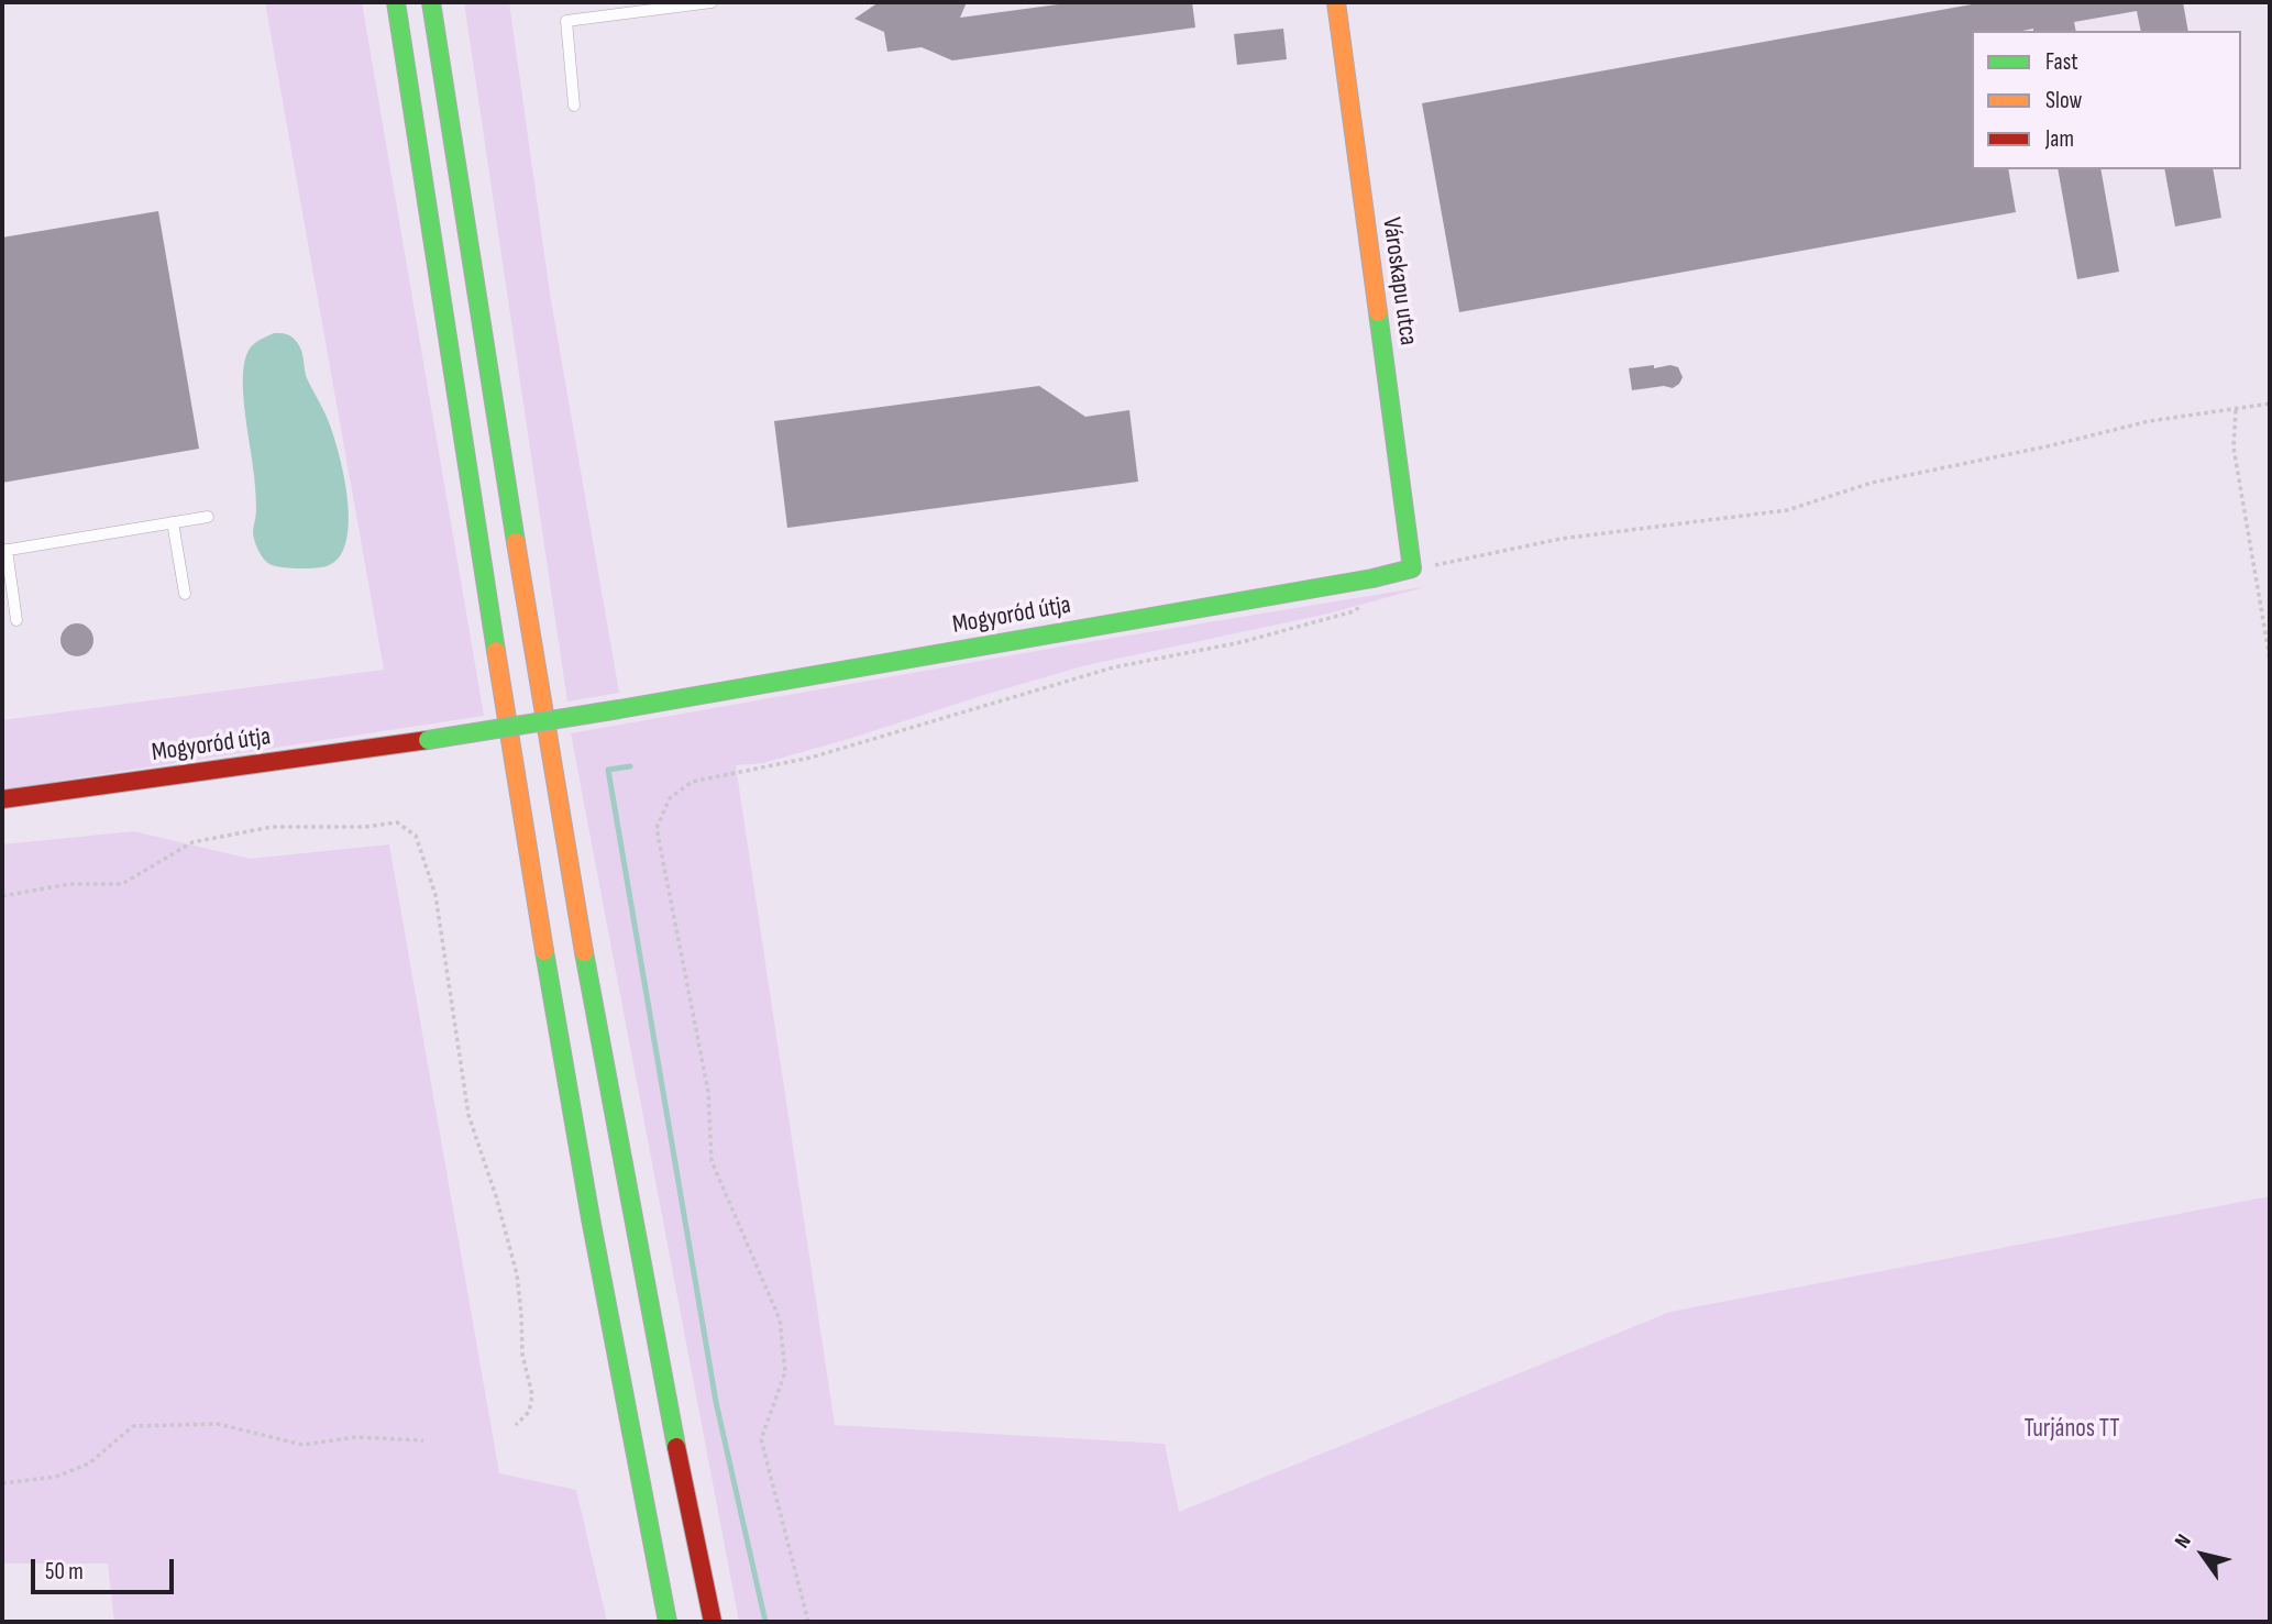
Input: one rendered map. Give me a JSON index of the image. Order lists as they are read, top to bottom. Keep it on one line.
{"streets":{"main road":["Városkapu utca","Mogyoród útja"]},"crossings":[["Városkapu utca","Mogyoród útja"]],"parks":["Turjános TT"],"legend":["Fast","Slow","Jam"],"scale_bar":"50 m","north":"top left"}
